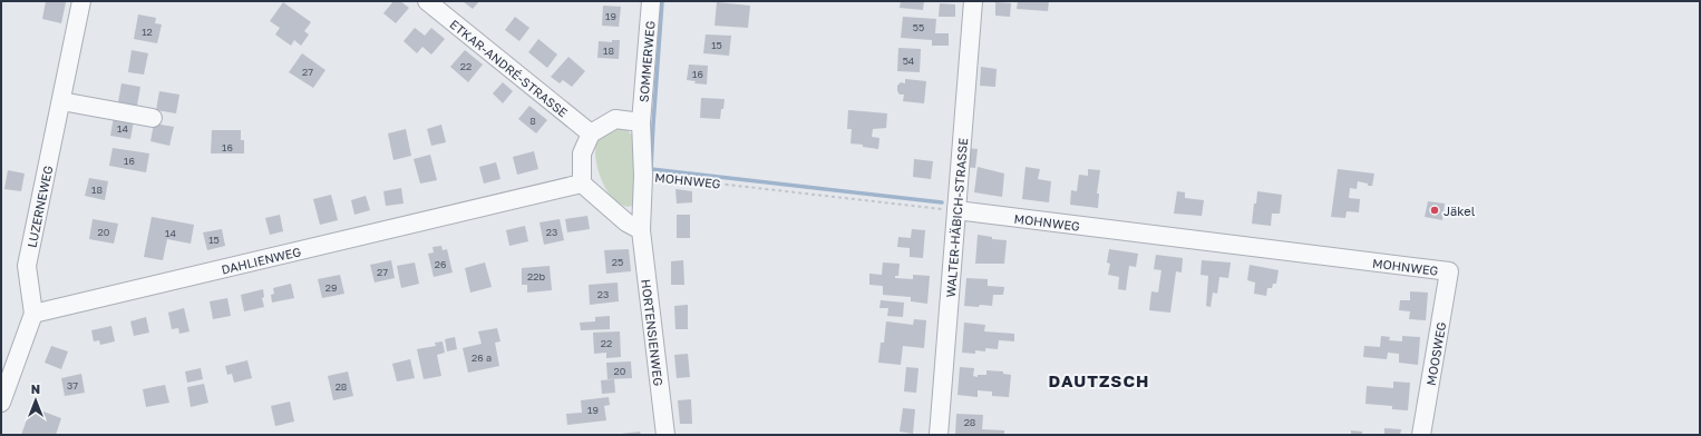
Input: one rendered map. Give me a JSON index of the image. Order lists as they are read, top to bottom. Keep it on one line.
{"streets":{"street":["SOMMERWEG","ETKAR-ANDRÉ-STRASSE","MOHNWEG","LUZERNEWEG","WALTER-HÄBICH-STRASSE","DAHLIENWEG","HORTENSIENWEG","MOOSWEG"]},"crossings":[["SOMMERWEG","MOHNWEG"],["SOMMERWEG","HORTENSIENWEG"],["MOHNWEG","WALTER-HÄBICH-STRASSE"],["MOHNWEG","HORTENSIENWEG"],["MOHNWEG","MOOSWEG"],["LUZERNEWEG","DAHLIENWEG"]],"districts":["DAUTZSCH"],"places":["Jäkel"],"house_numbers":["19","55","12","15","18","54","22","27","16","8","14","16","16","18","20","23","14","15","25","26","27","22b","29","23","22","26 a","20","37","28","19","28"],"north":"top"}
